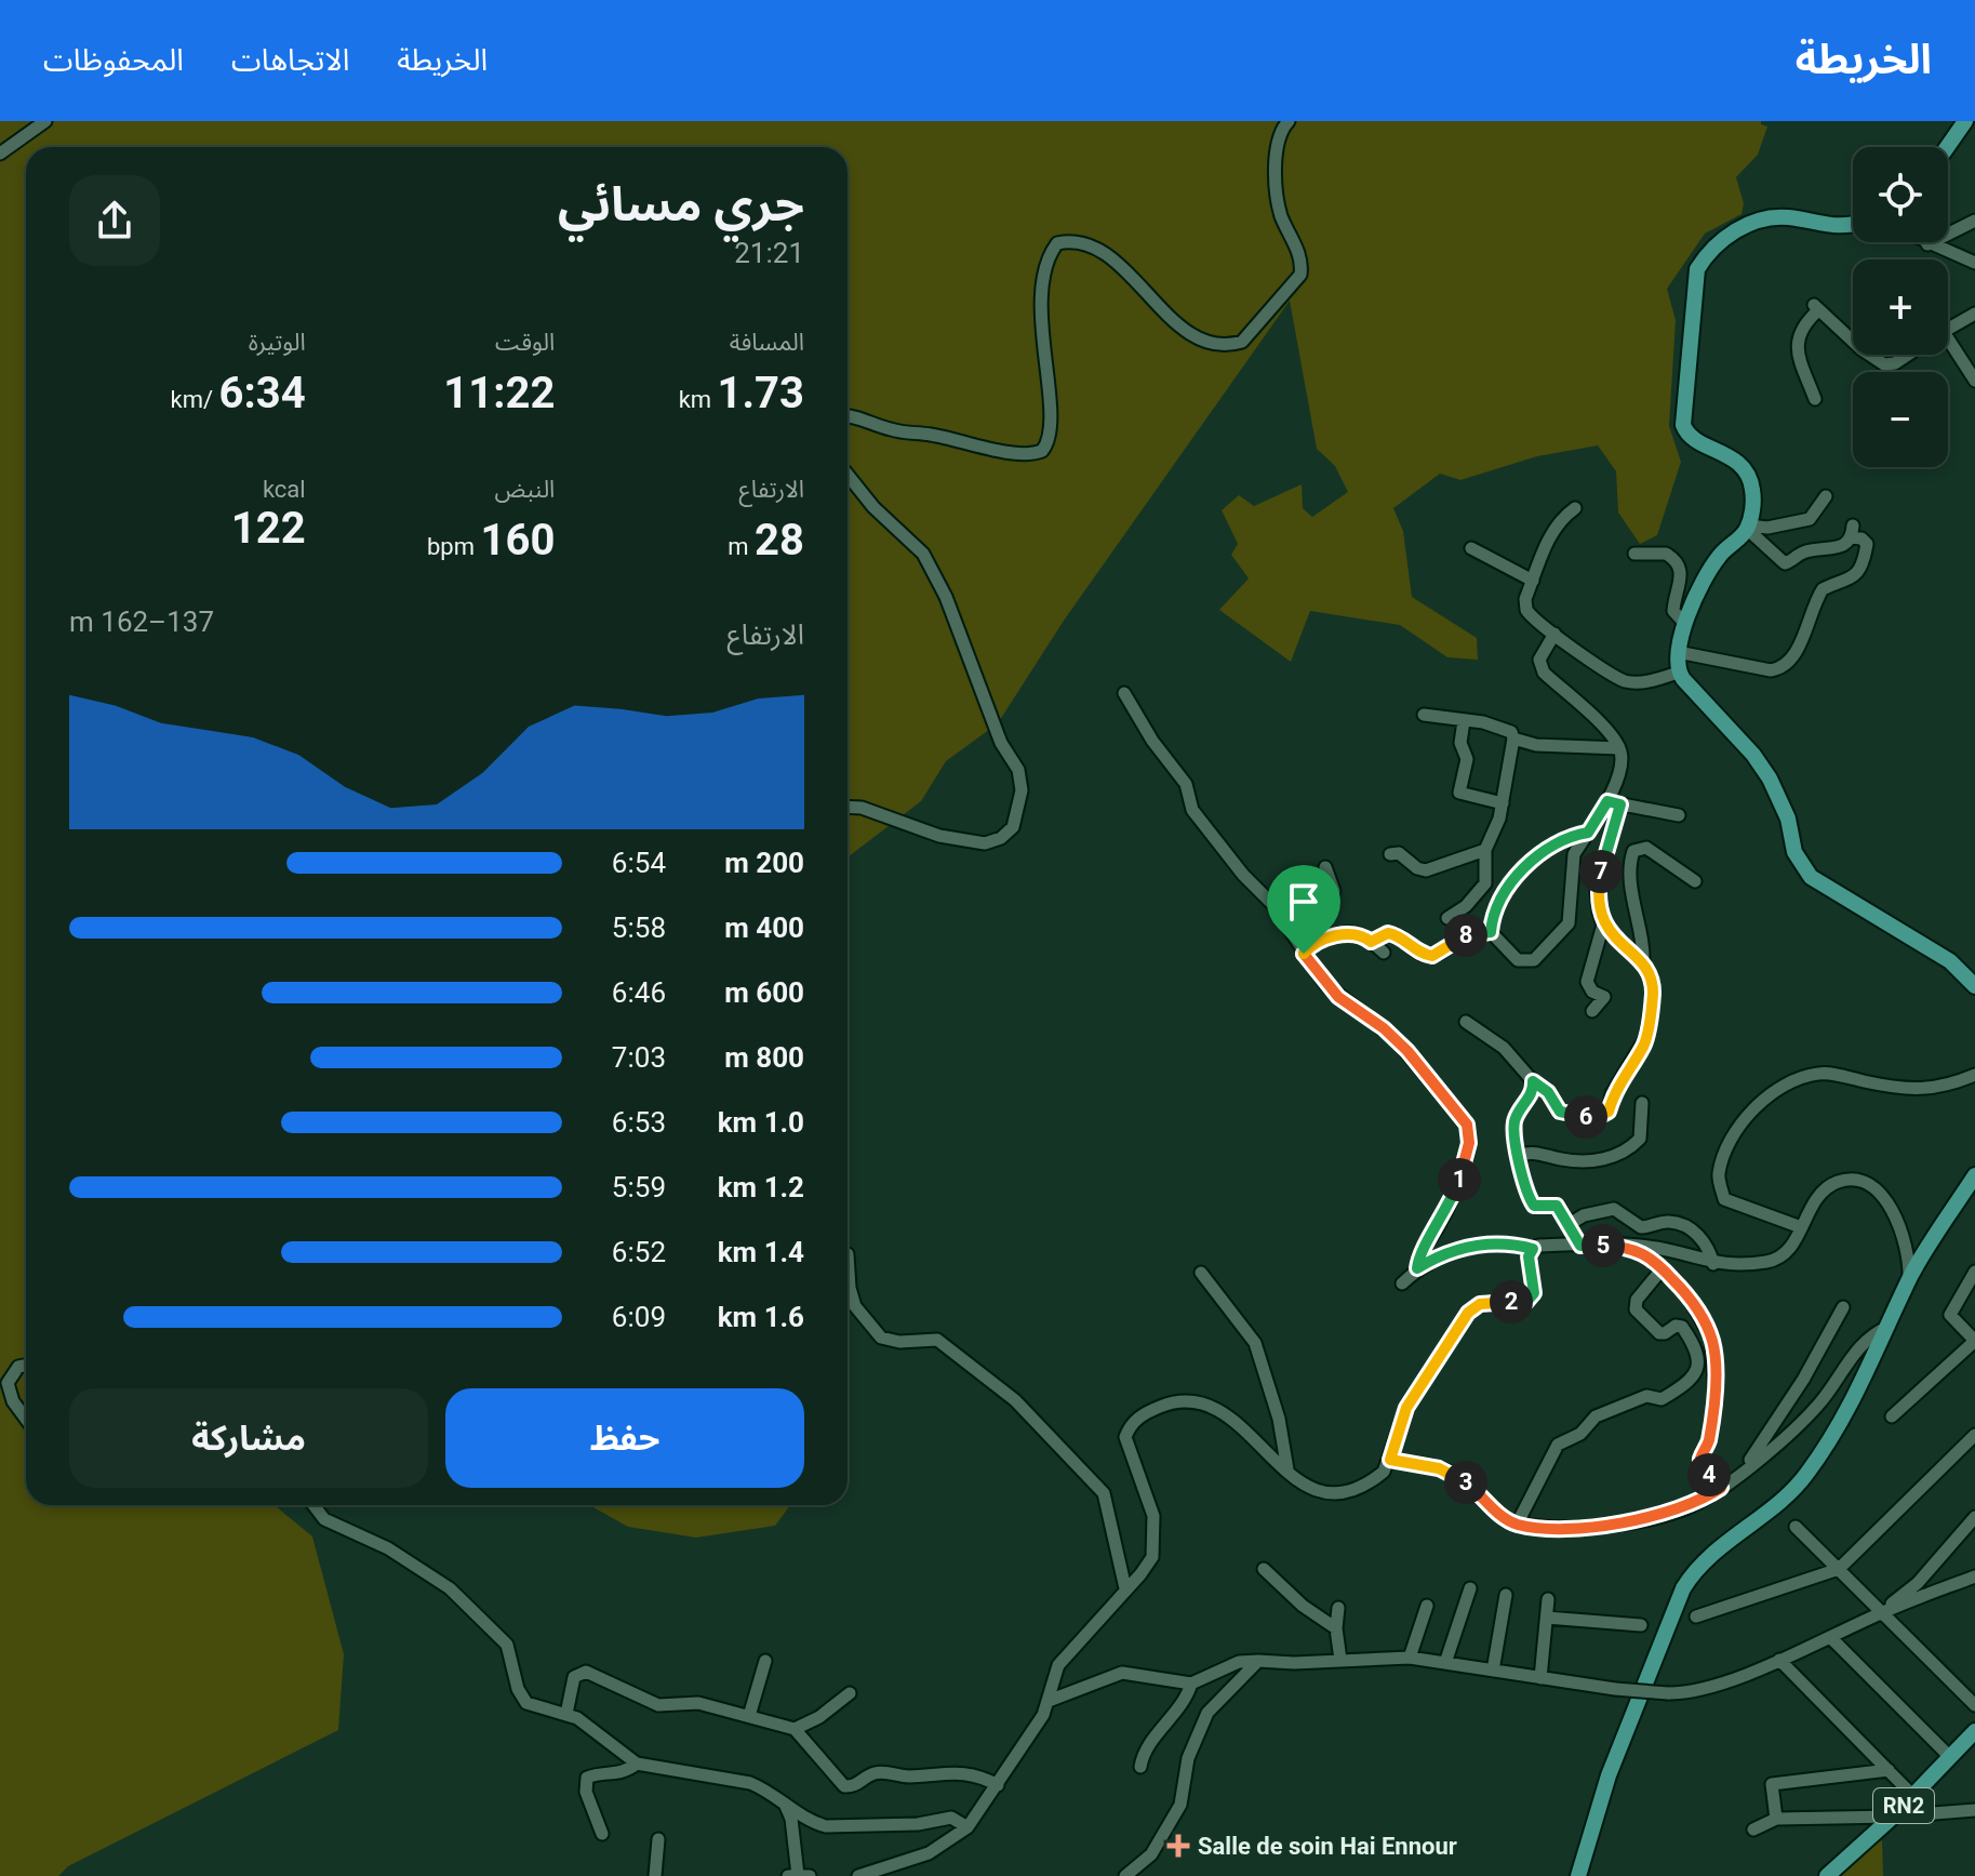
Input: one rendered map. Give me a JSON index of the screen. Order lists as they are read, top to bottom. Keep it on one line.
{"streets":{"main road":["RN2"]},"places":{"health":["Salle de soin Hai Ennour"]},"page":{"header":"الخريطة","nav":["الخريطة","الاتجاهات","المحفوظات"],"map_buttons":["+","−"],"heading":["جري مسائي","21:21"],"stats":[["المسافة","1.73 km"],["الوقت","11:22"],["الوتيرة","6:34 /km"],["الارتفاع","28 m"],["النبض","160 bpm"],["kcal","122"]],"chart":["الارتفاع","137–162 m"],"list":[{"name":"200 m","note":"6:54"},{"name":"400 m","note":"5:58"},{"name":"600 m","note":"6:46"},{"name":"800 m","note":"7:03"},{"name":"1.0 km","note":"6:53"},{"name":"1.2 km","note":"5:59"},{"name":"1.4 km","note":"6:52"},{"name":"1.6 km","note":"6:09"}],"pins":["7","8","6","1","5","2","4","3"],"buttons":["حفظ","مشاركة"]}}
